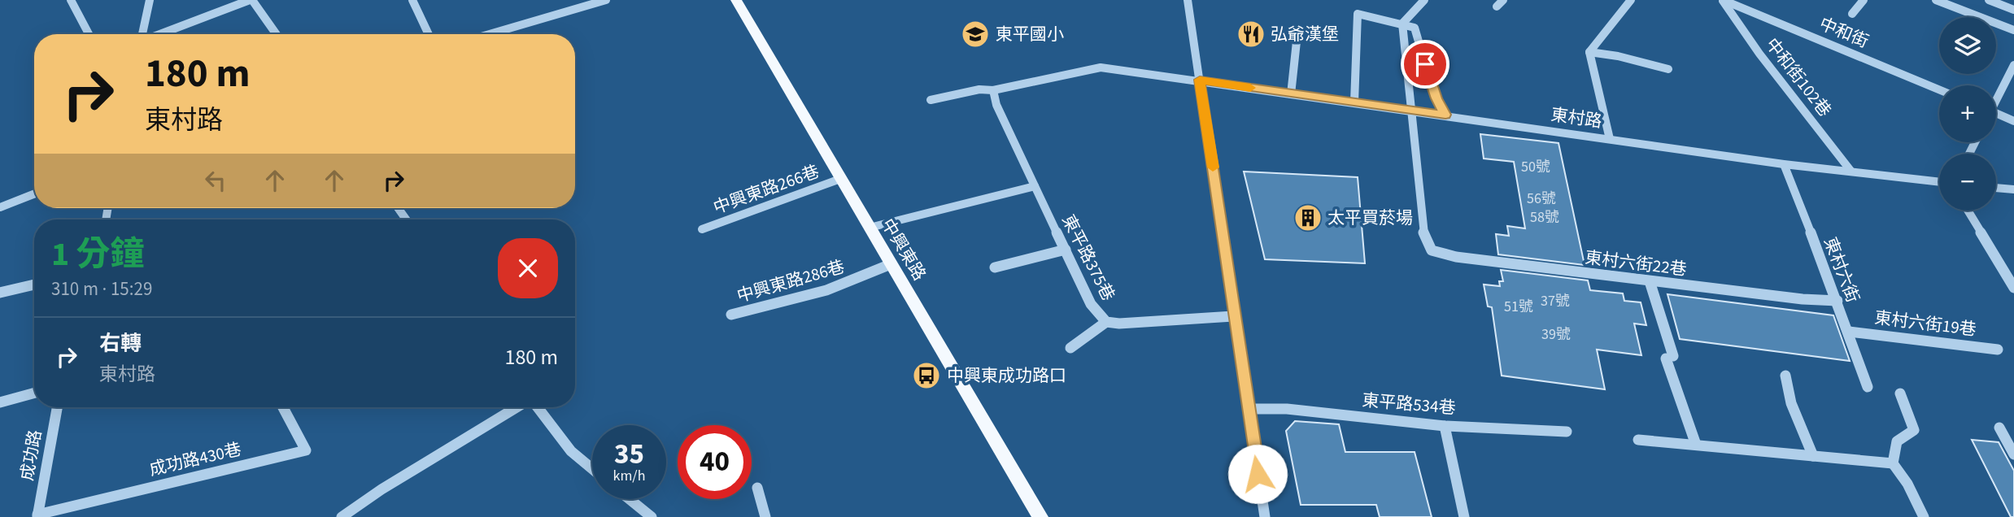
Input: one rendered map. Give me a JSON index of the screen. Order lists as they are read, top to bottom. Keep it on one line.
{"streets":{"main road":["中興東路"],"street":["中和街","中和街102巷","東村路","中興東路266巷","東平路375巷","東村六街22巷","東村六街","中興東路286巷","東村六街19巷","東平路534巷","成功路","成功路430巷"]},"crossings":[["中和街","中和街102巷"],["中和街102巷","東村路"],["東村路","東村六街22巷"],["東村路","東村六街"],["中興東路266巷","中興東路"],["中興東路","中興東路286巷"],["東村六街22巷","東村六街"],["東村六街","東村六街19巷"],["成功路","成功路430巷"]],"places":{"school or university":["東平國小"],"restaurant":["弘爺漢堡"],"building":["太平買菸場"],"bus stop":["中興東成功路口"]},"house_numbers":["50號","56號","58號","37號","51號","39號"],"page":{"map_buttons":["+","−"],"turn":["180 m","東村路"],"heading":["1 分鐘","310 m · 15:29"],"list":[{"name":"右轉","note":"東村路","value":"180 m"}],"speed":"35 km/h","limit":"40"}}
